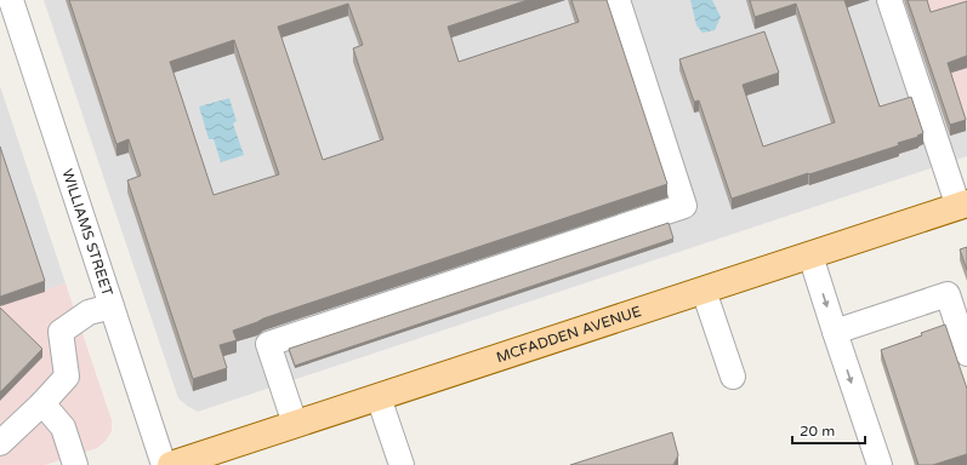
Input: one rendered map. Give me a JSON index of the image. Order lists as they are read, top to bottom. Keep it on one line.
{"streets":{"main road":["MCFADDEN AVENUE"],"street":["WILLIAMS STREET"]},"scale_bar":"20 m"}
